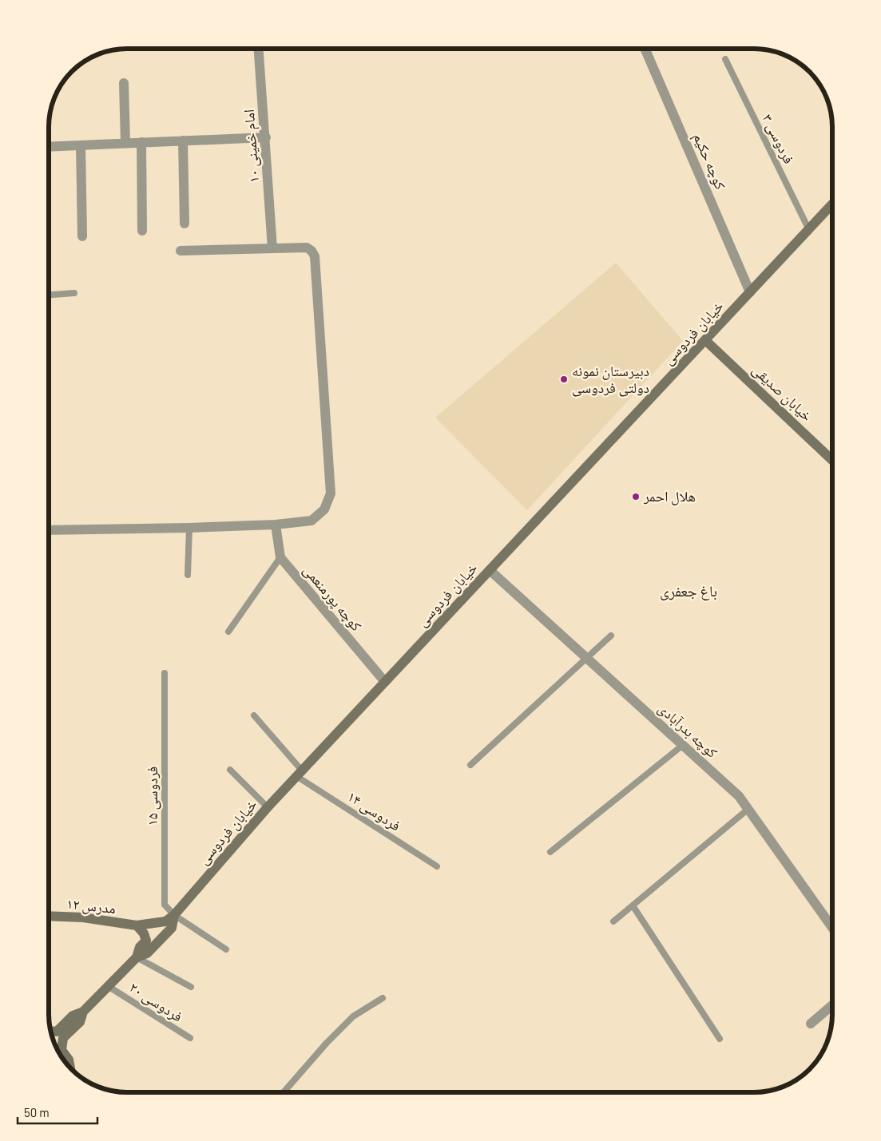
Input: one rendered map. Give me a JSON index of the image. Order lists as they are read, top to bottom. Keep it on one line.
{"streets":{"street":["امام خمینی ۱۰","کوچه حکیم","خیابان فردوسی","خیابان صدیقی","کوچه پورمنعمی","کوچه بدرآبادی","مدرس ۱۲"],"lane":["فردوسی ۳","فردوسی ۱۵","فردوسی ۱۴","فردوسی ۲۰"]},"crossings":[["فردوسی ۳","خیابان فردوسی"],["کوچه حکیم","خیابان فردوسی"],["خیابان فردوسی","خیابان صدیقی"],["خیابان فردوسی","کوچه پورمنعمی"],["خیابان فردوسی","کوچه بدرآبادی"],["خیابان فردوسی","فردوسی ۱۵"],["خیابان فردوسی","فردوسی ۱۴"],["خیابان فردوسی","مدرس ۱۲"],["خیابان فردوسی","فردوسی ۲۰"],["فردوسی ۱۵","مدرس ۱۲"]],"districts":["باغ جعفری"],"places":["دبیرستان نمونه دولتی فردوسی","هلال احمر"],"scale_bar":"50 m"}
